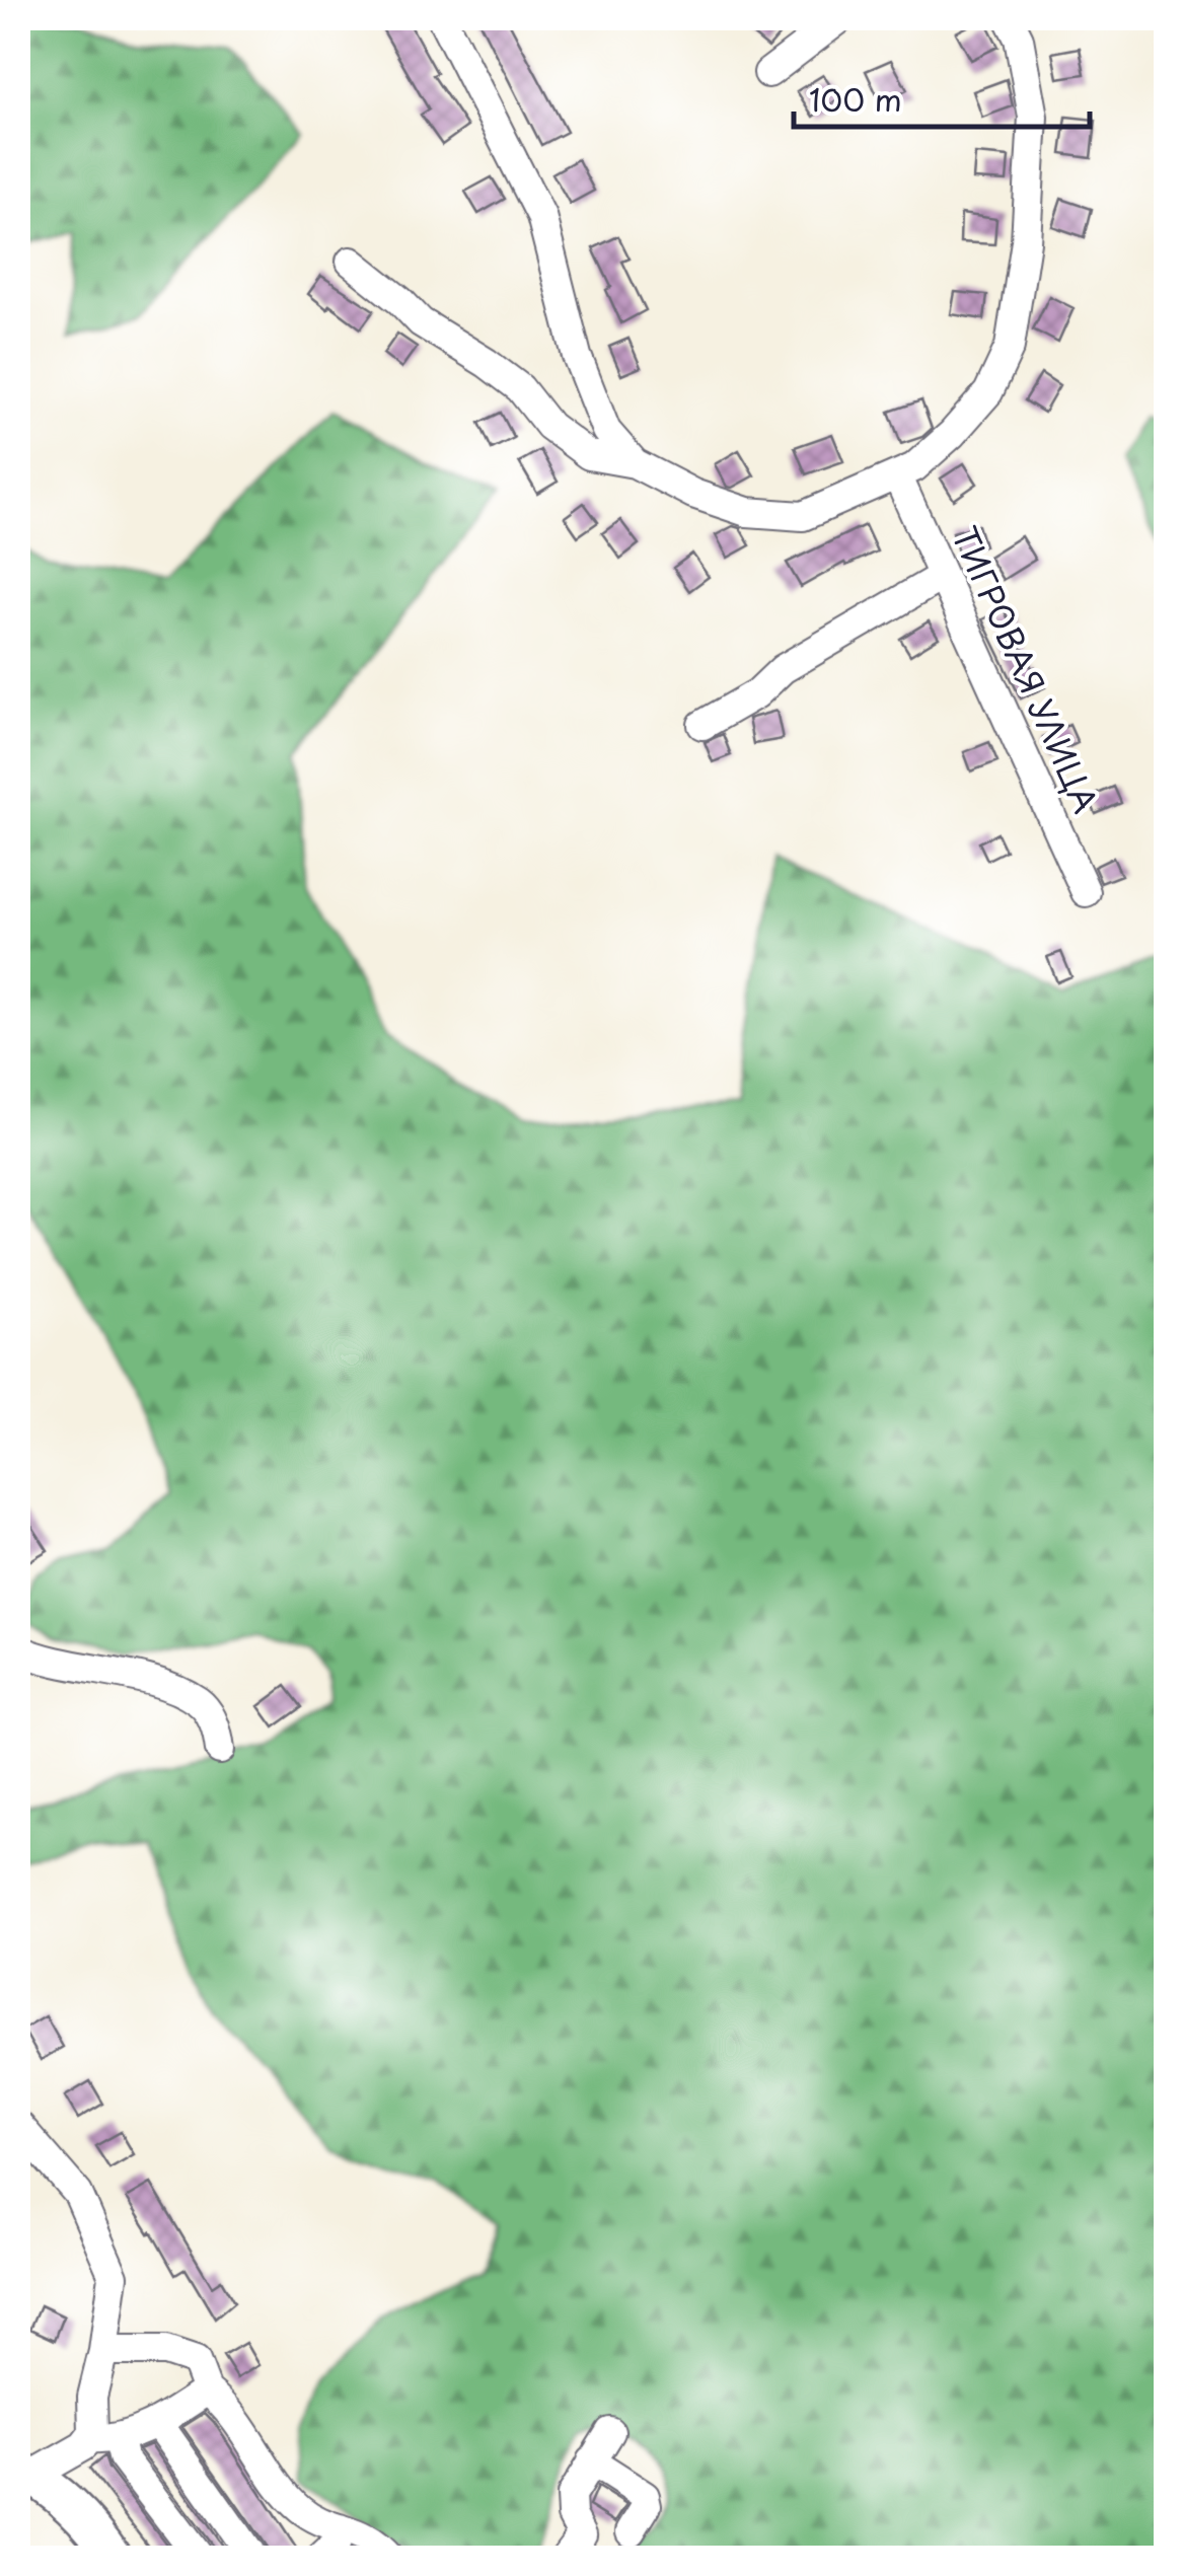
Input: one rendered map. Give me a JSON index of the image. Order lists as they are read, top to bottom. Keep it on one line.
{"streets":{"street":["ТИГРОВАЯ УЛИЦА"]},"scale_bar":"100 m"}
